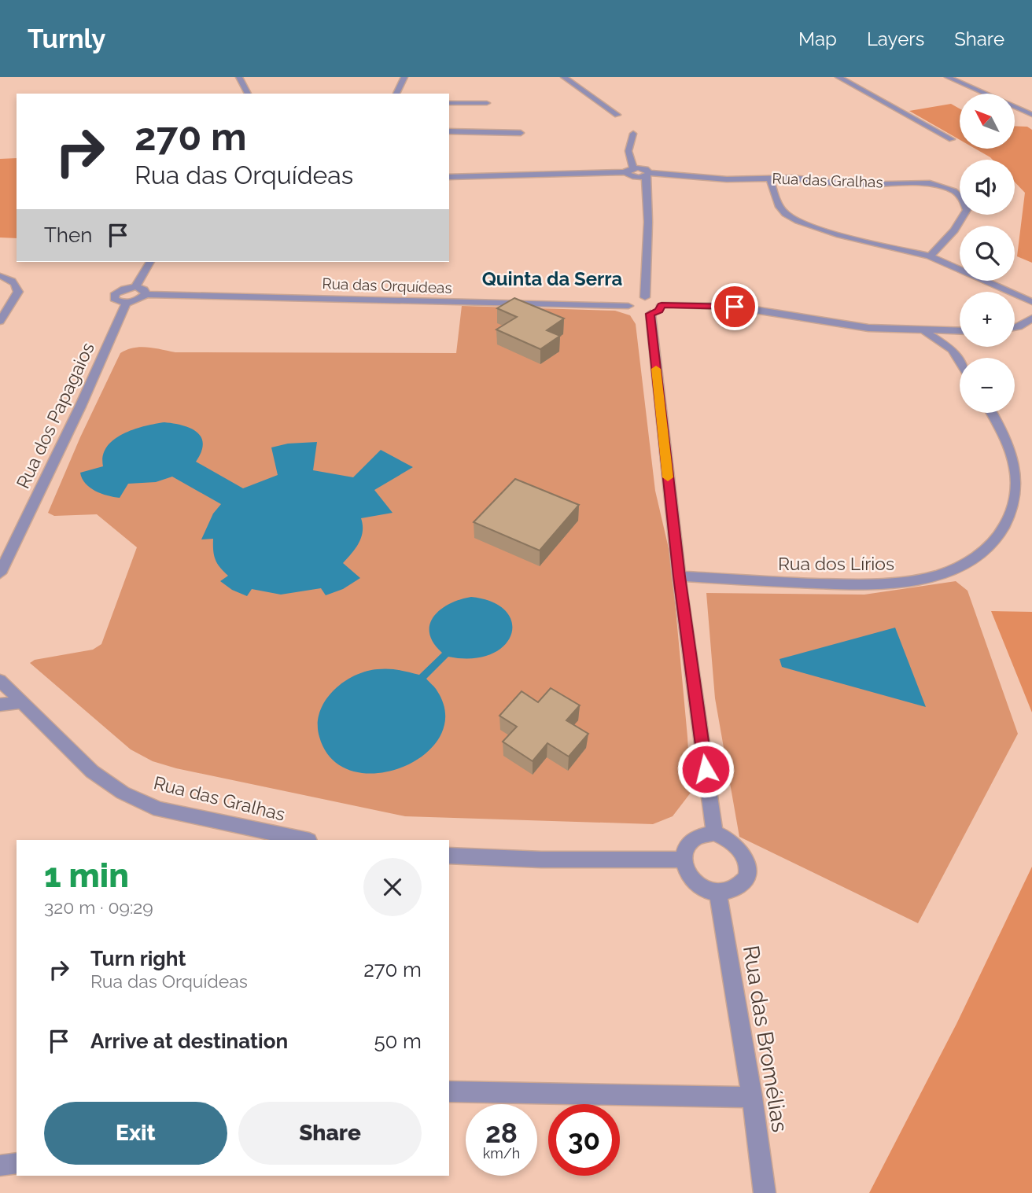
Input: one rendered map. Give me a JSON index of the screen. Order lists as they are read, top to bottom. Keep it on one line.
{"streets":{"street":["Rua das Gralhas","Rua das Orquídeas","Rua dos Papagaios","Rua dos Lírios","Rua das Bromélias"]},"districts":["Quinta da Serra"],"north":"top left","page":{"header":"Turnly","nav":["Map","Layers","Share"],"map_buttons":["+","−"],"turn":["270 m","Rua das Orquídeas"],"then":"Then","heading":["1 min","320 m · 09:29"],"list":[{"name":"Turn right","note":"Rua das Orquídeas","value":"270 m"},{"name":"Arrive at destination","value":"50 m"}],"buttons":["Exit","Share"],"speed":"28 km/h","limit":"30"}}
